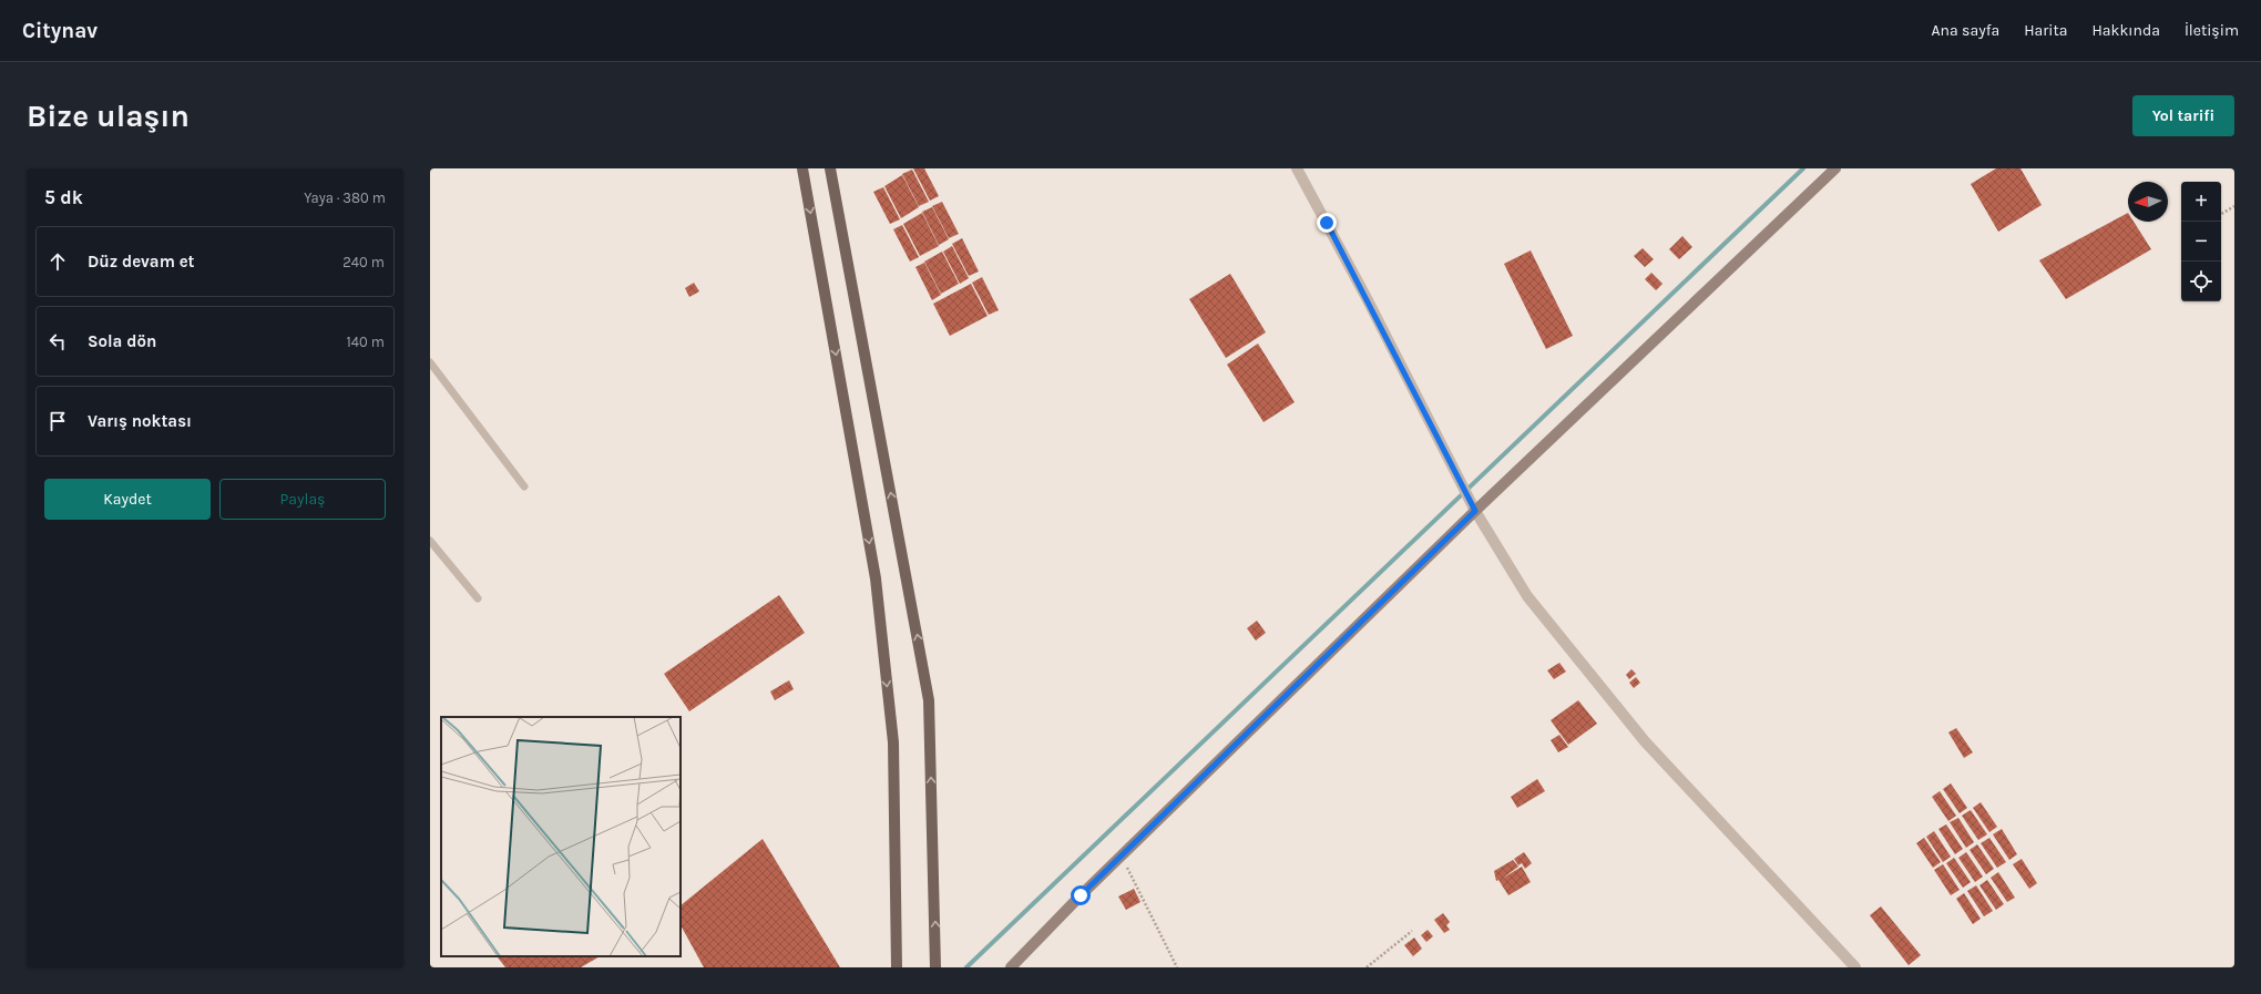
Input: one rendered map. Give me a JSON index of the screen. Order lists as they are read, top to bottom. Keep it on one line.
{"north":"left","page":{"header":"Citynav","nav":["Ana sayfa","Harita","Hakkında","İletişim"],"buttons":["Yol tarifi",["Kaydet","Paylaş"]],"title":"Bize ulaşın","heading":["5 dk","Yaya · 380 m"],"map_buttons":["+","−"],"list":[["Düz devam et","240 m"],["Sola dön","140 m"],"Varış noktası"]}}
